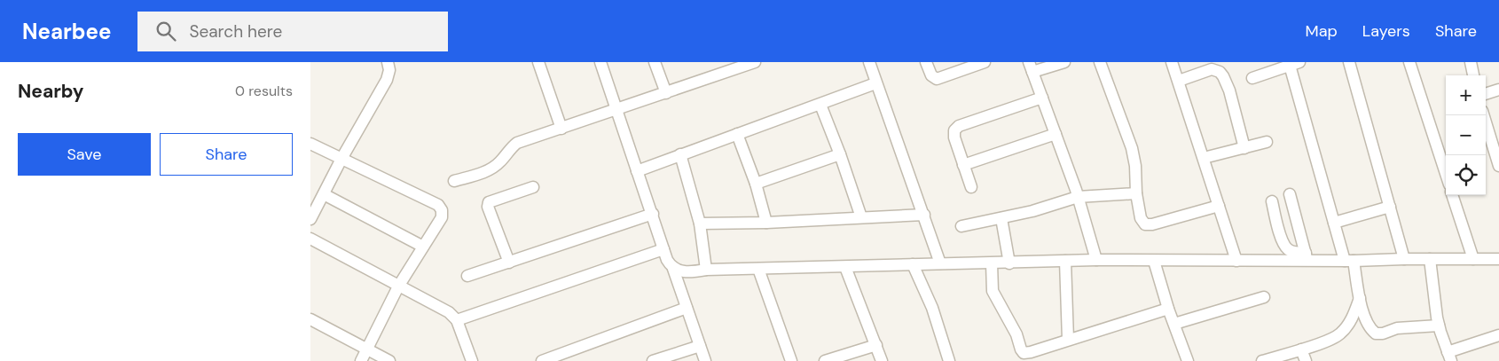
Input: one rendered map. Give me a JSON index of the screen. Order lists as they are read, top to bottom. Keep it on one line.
{"page":{"header":"Nearbee","search":"Search here","nav":["Map","Layers","Share"],"heading":["Nearby","0 results"],"map_buttons":["+","−"],"buttons":["Save","Share"]}}
